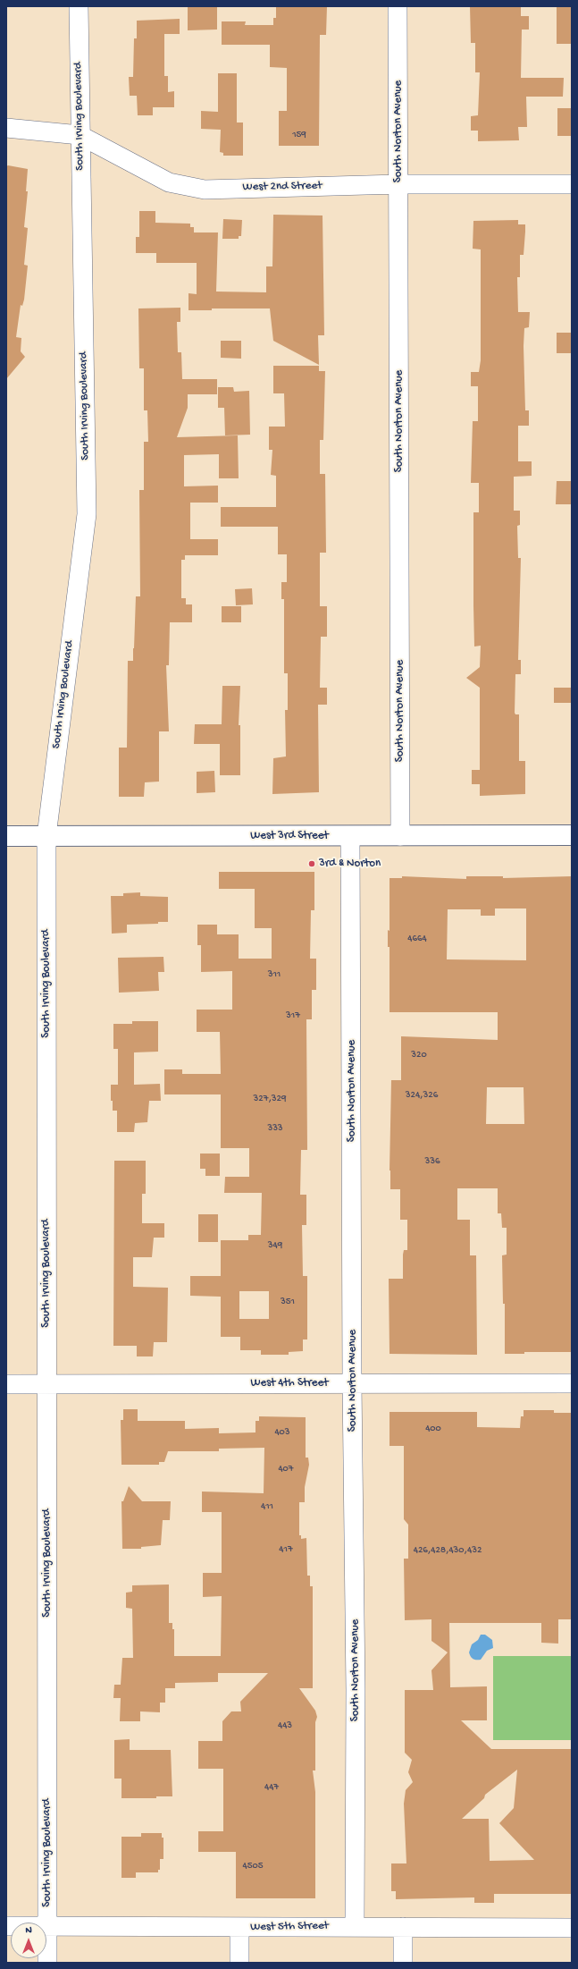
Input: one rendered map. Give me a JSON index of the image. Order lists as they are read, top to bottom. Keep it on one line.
{"streets":{"main road":["West 3rd Street"],"street":["South Irving Boulevard","South Norton Avenue","West 2nd Street","West 4th Street","West 5th Street"]},"crossings":[["South Irving Boulevard","West 2nd Street"],["South Irving Boulevard","West 3rd Street"],["South Irving Boulevard","West 4th Street"],["South Irving Boulevard","West 5th Street"],["South Norton Avenue","West 2nd Street"],["South Norton Avenue","West 3rd Street"],["South Norton Avenue","West 4th Street"],["South Norton Avenue","West 5th Street"]],"places":["3rd & Norton"],"house_numbers":["159","4664","311","317","320","324,326","327,329","333","336","349","351","400","403","407","411","417","426,428,430,432","443","447","4505"],"north":"top"}
